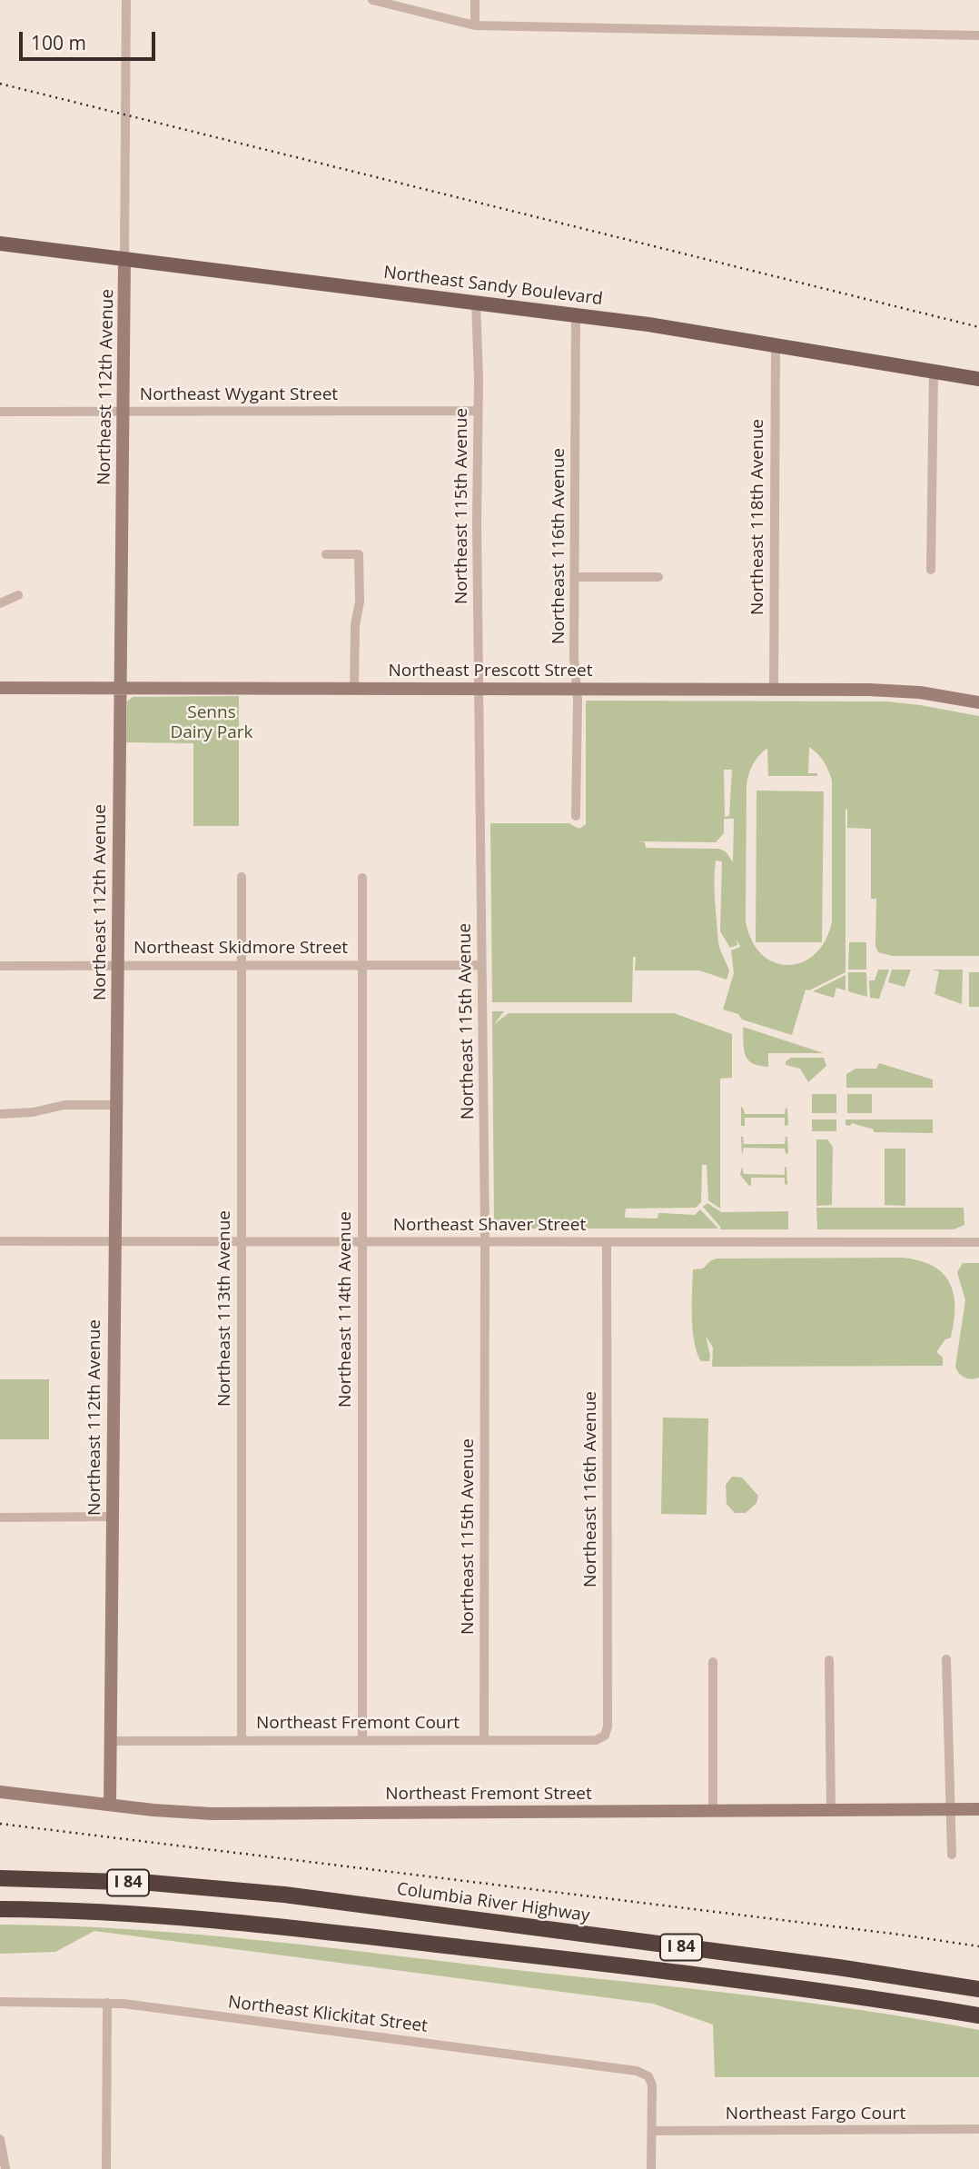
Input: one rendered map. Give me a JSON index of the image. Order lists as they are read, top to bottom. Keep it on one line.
{"streets":{"highway":["I 84","Columbia River Highway"],"main road":["Northeast Sandy Boulevard"],"street":["Northeast 112th Avenue","Northeast Wygant Street","Northeast 115th Avenue","Northeast 118th Avenue","Northeast 116th Avenue","Northeast Prescott Street","Northeast Skidmore Street","Northeast Shaver Street","Northeast 113th Avenue","Northeast 114th Avenue","Northeast Fremont Court","Northeast Fremont Street","Northeast Klickitat Street","Northeast Fargo Court"]},"crossings":[["Northeast Sandy Boulevard","Northeast 112th Avenue"],["Northeast Sandy Boulevard","Northeast 115th Avenue"],["Northeast Sandy Boulevard","Northeast 118th Avenue"],["Northeast Sandy Boulevard","Northeast 116th Avenue"],["Northeast 112th Avenue","Northeast Wygant Street"],["Northeast 112th Avenue","Northeast Prescott Street"],["Northeast 112th Avenue","Northeast Skidmore Street"],["Northeast 112th Avenue","Northeast Shaver Street"],["Northeast 112th Avenue","Northeast Fremont Court"],["Northeast 112th Avenue","Northeast Fremont Street"],["Northeast Wygant Street","Northeast 115th Avenue"],["Northeast 115th Avenue","Northeast Prescott Street"],["Northeast 115th Avenue","Northeast Skidmore Street"],["Northeast 115th Avenue","Northeast Shaver Street"],["Northeast 115th Avenue","Northeast Fremont Court"],["Northeast 118th Avenue","Northeast Prescott Street"],["Northeast 116th Avenue","Northeast Prescott Street"],["Northeast 116th Avenue","Northeast Shaver Street"],["Northeast 116th Avenue","Northeast Fremont Court"],["Northeast Skidmore Street","Northeast 113th Avenue"],["Northeast Skidmore Street","Northeast 114th Avenue"],["Northeast Shaver Street","Northeast 113th Avenue"],["Northeast Shaver Street","Northeast 114th Avenue"],["Northeast 113th Avenue","Northeast Fremont Court"],["Northeast 114th Avenue","Northeast Fremont Court"],["Northeast Klickitat Street","Northeast Fargo Court"]],"parks":["Senns Dairy Park"],"scale_bar":"100 m"}
